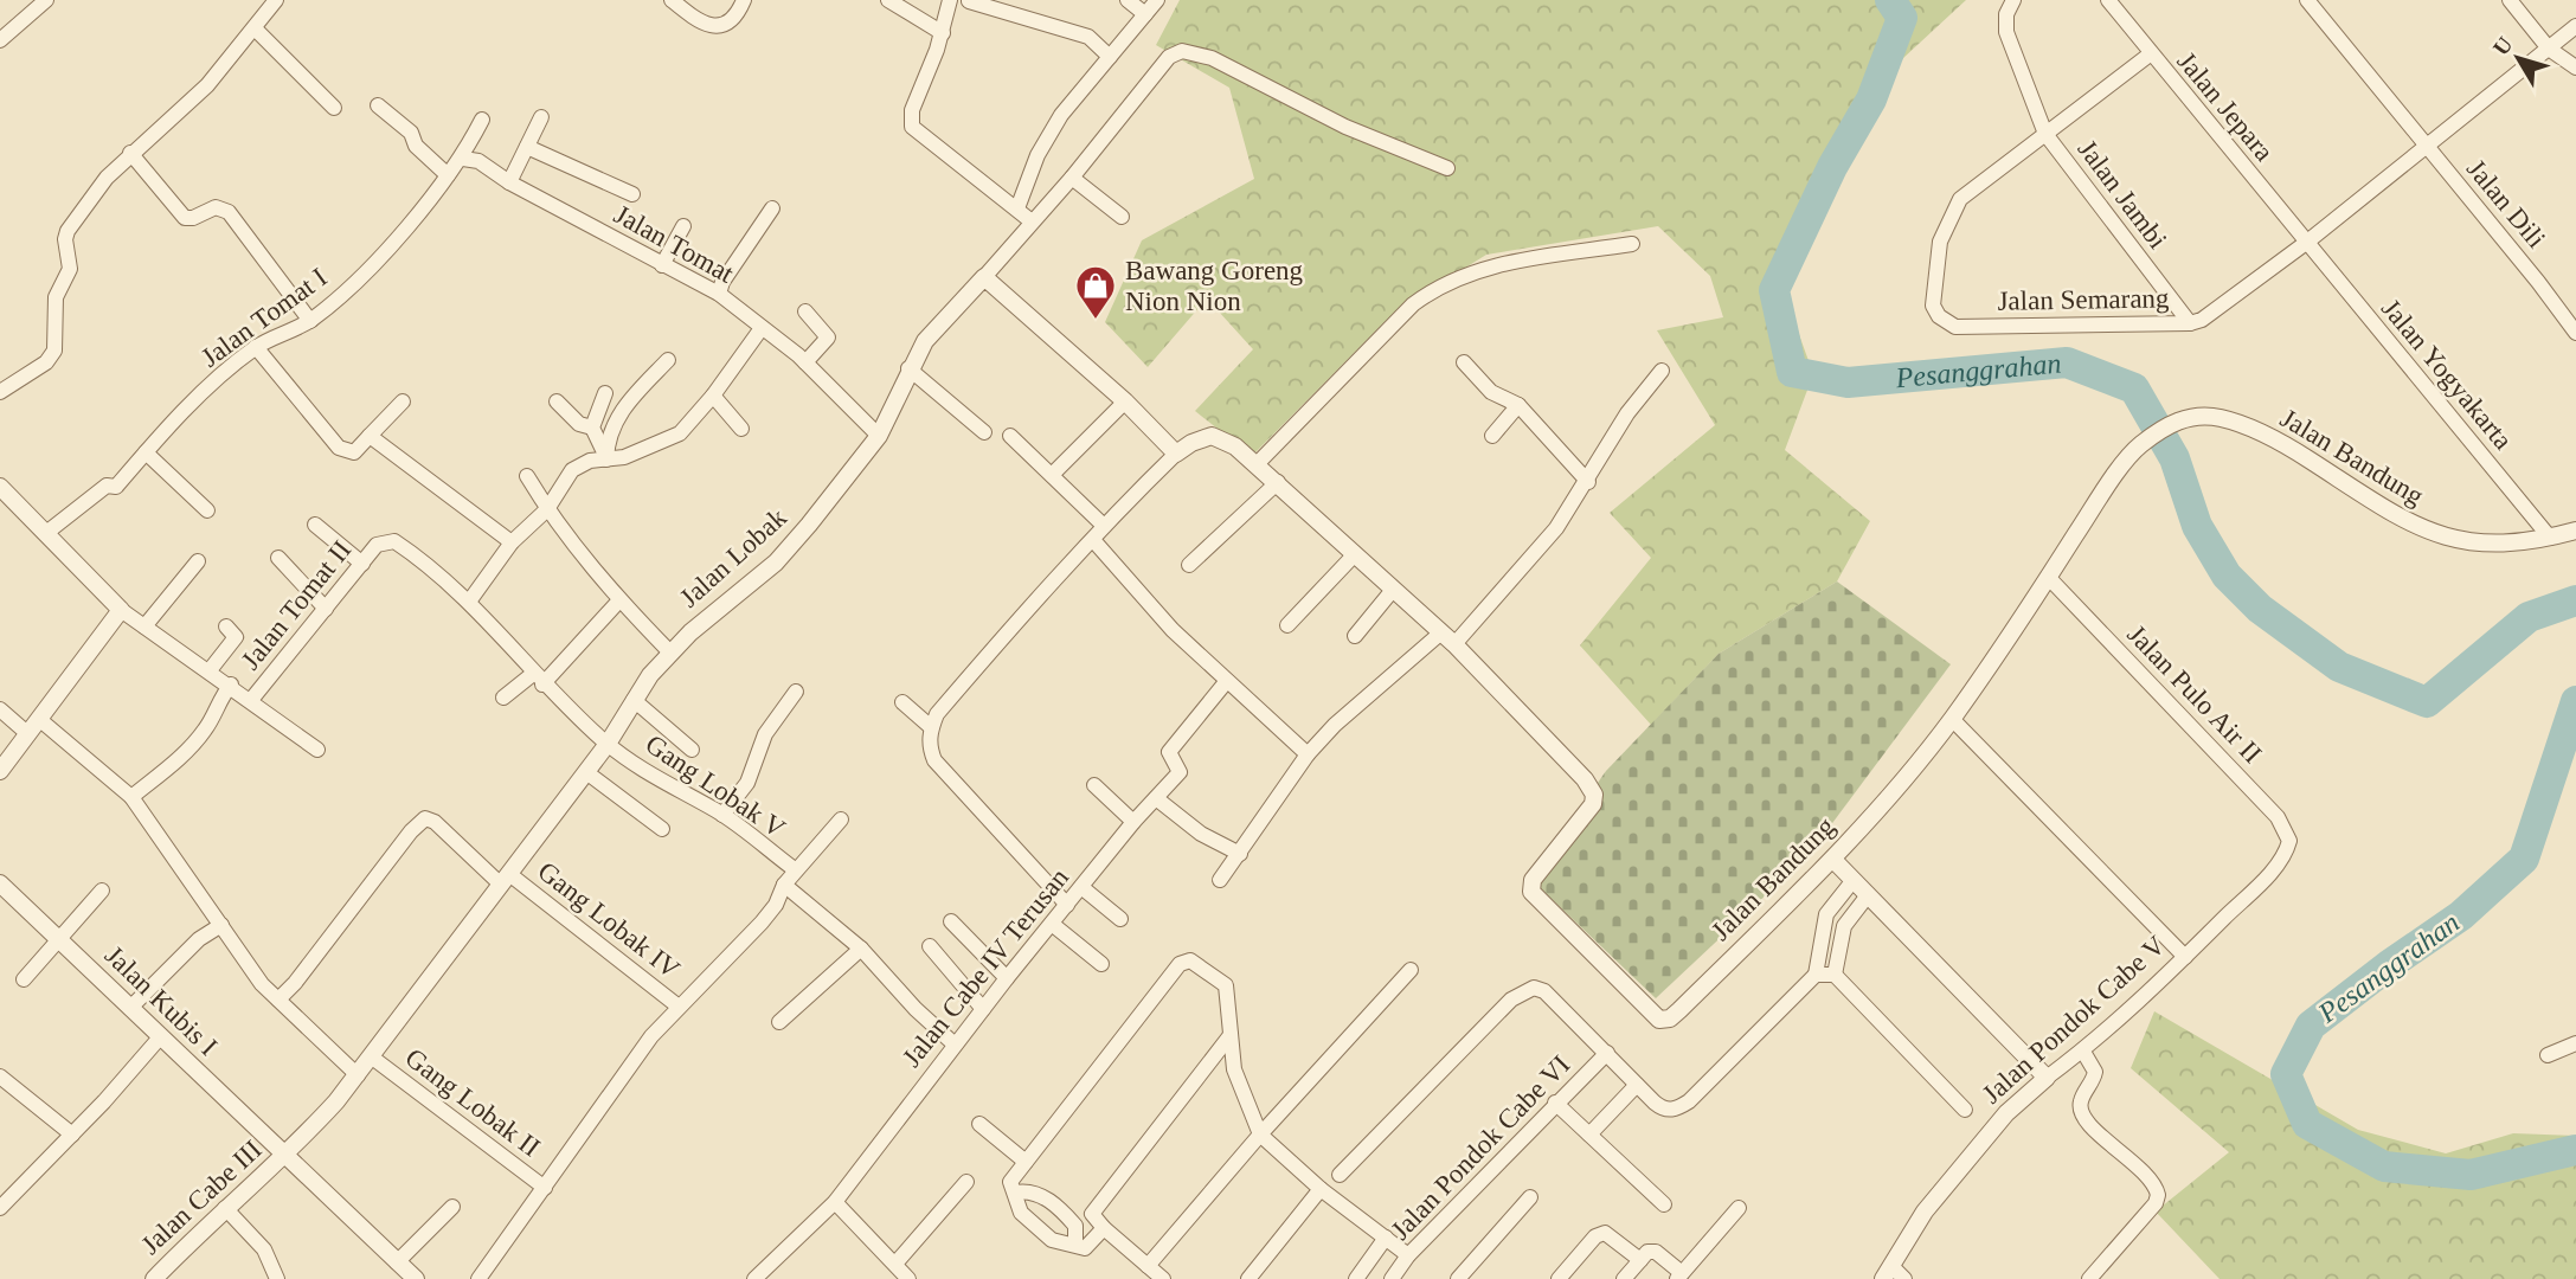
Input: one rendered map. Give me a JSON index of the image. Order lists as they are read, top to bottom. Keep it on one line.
{"streets":{"street":["Jalan Jepara","Jalan Jambi","Jalan Dili","Jalan Tomat","Jalan Semarang","Jalan Tomat I","Jalan Yogyakarta","Jalan Bandung","Jalan Lobak","Jalan Tomat II","Jalan Pulo Air II","Gang Lobak V","Gang Lobak IV","Jalan Cabe IV Terusan","Jalan Kubis I","Jalan Pondok Cabe V","Gang Lobak II","Jalan Pondok Cabe VI","Jalan Cabe III"]},"crossings":[["Jalan Jepara","Jalan Semarang"],["Jalan Jepara","Jalan Yogyakarta"],["Jalan Jambi","Jalan Semarang"],["Jalan Dili","Jalan Semarang"],["Jalan Tomat","Jalan Tomat I"],["Jalan Tomat","Jalan Lobak"],["Jalan Semarang","Jalan Yogyakarta"],["Jalan Yogyakarta","Jalan Bandung"],["Jalan Bandung","Jalan Pulo Air II"],["Jalan Lobak","Jalan Tomat II"],["Jalan Lobak","Gang Lobak V"],["Jalan Lobak","Gang Lobak IV"],["Jalan Lobak","Jalan Kubis I"],["Jalan Lobak","Gang Lobak II"],["Jalan Lobak","Jalan Cabe III"],["Jalan Tomat II","Gang Lobak V"],["Jalan Pulo Air II","Jalan Pondok Cabe V"],["Jalan Kubis I","Jalan Cabe III"]],"water":["Pesanggrahan"],"places":{"shop":["Bawang Goreng Nion Nion"]},"north":"top left"}
